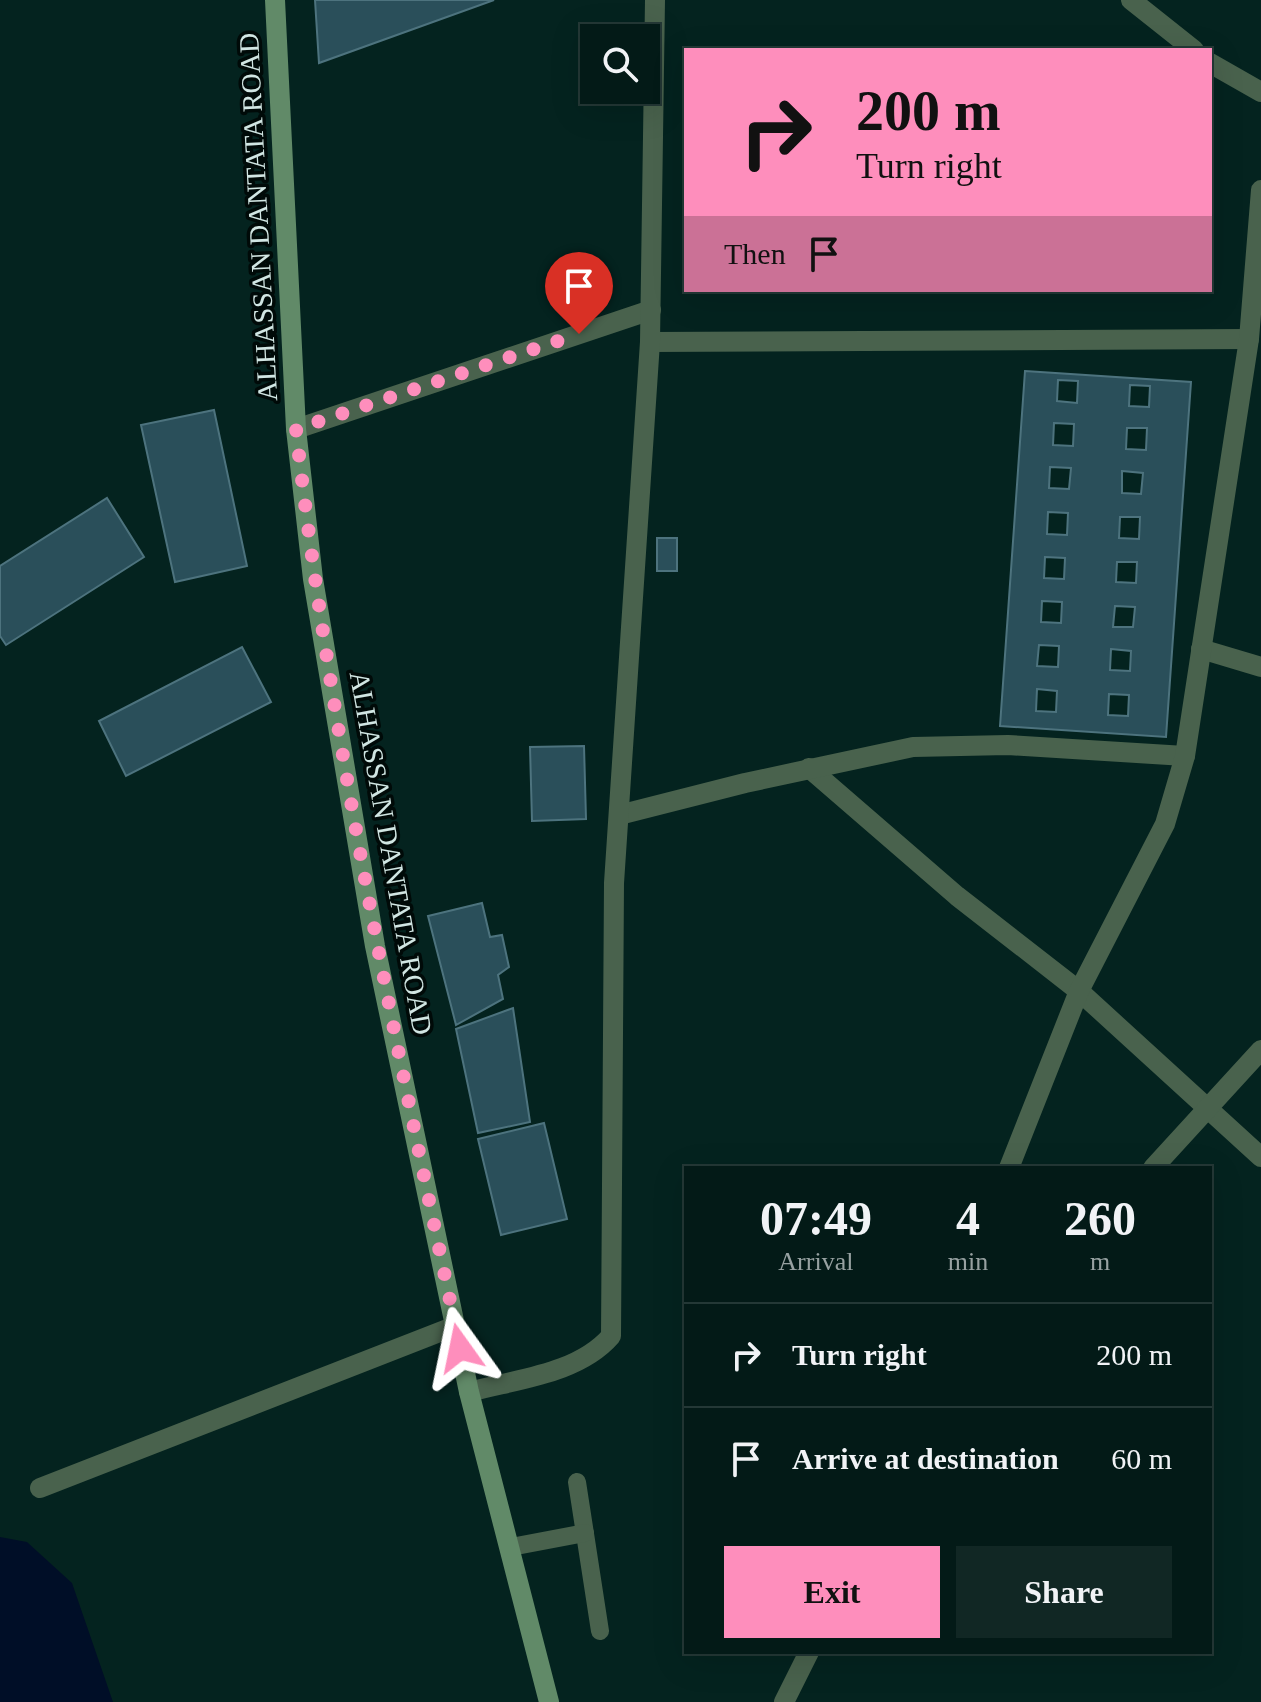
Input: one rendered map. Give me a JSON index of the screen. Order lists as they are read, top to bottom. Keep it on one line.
{"streets":{"street":["ALHASSAN DANTATA ROAD"]},"page":{"turn":["200 m","Turn right"],"then":"Then","eta":["07:49","Arrival","4","min","260","m"],"list":[{"name":"Turn right","value":"200 m"},{"name":"Arrive at destination","value":"60 m"}],"buttons":["Exit","Share"]}}
